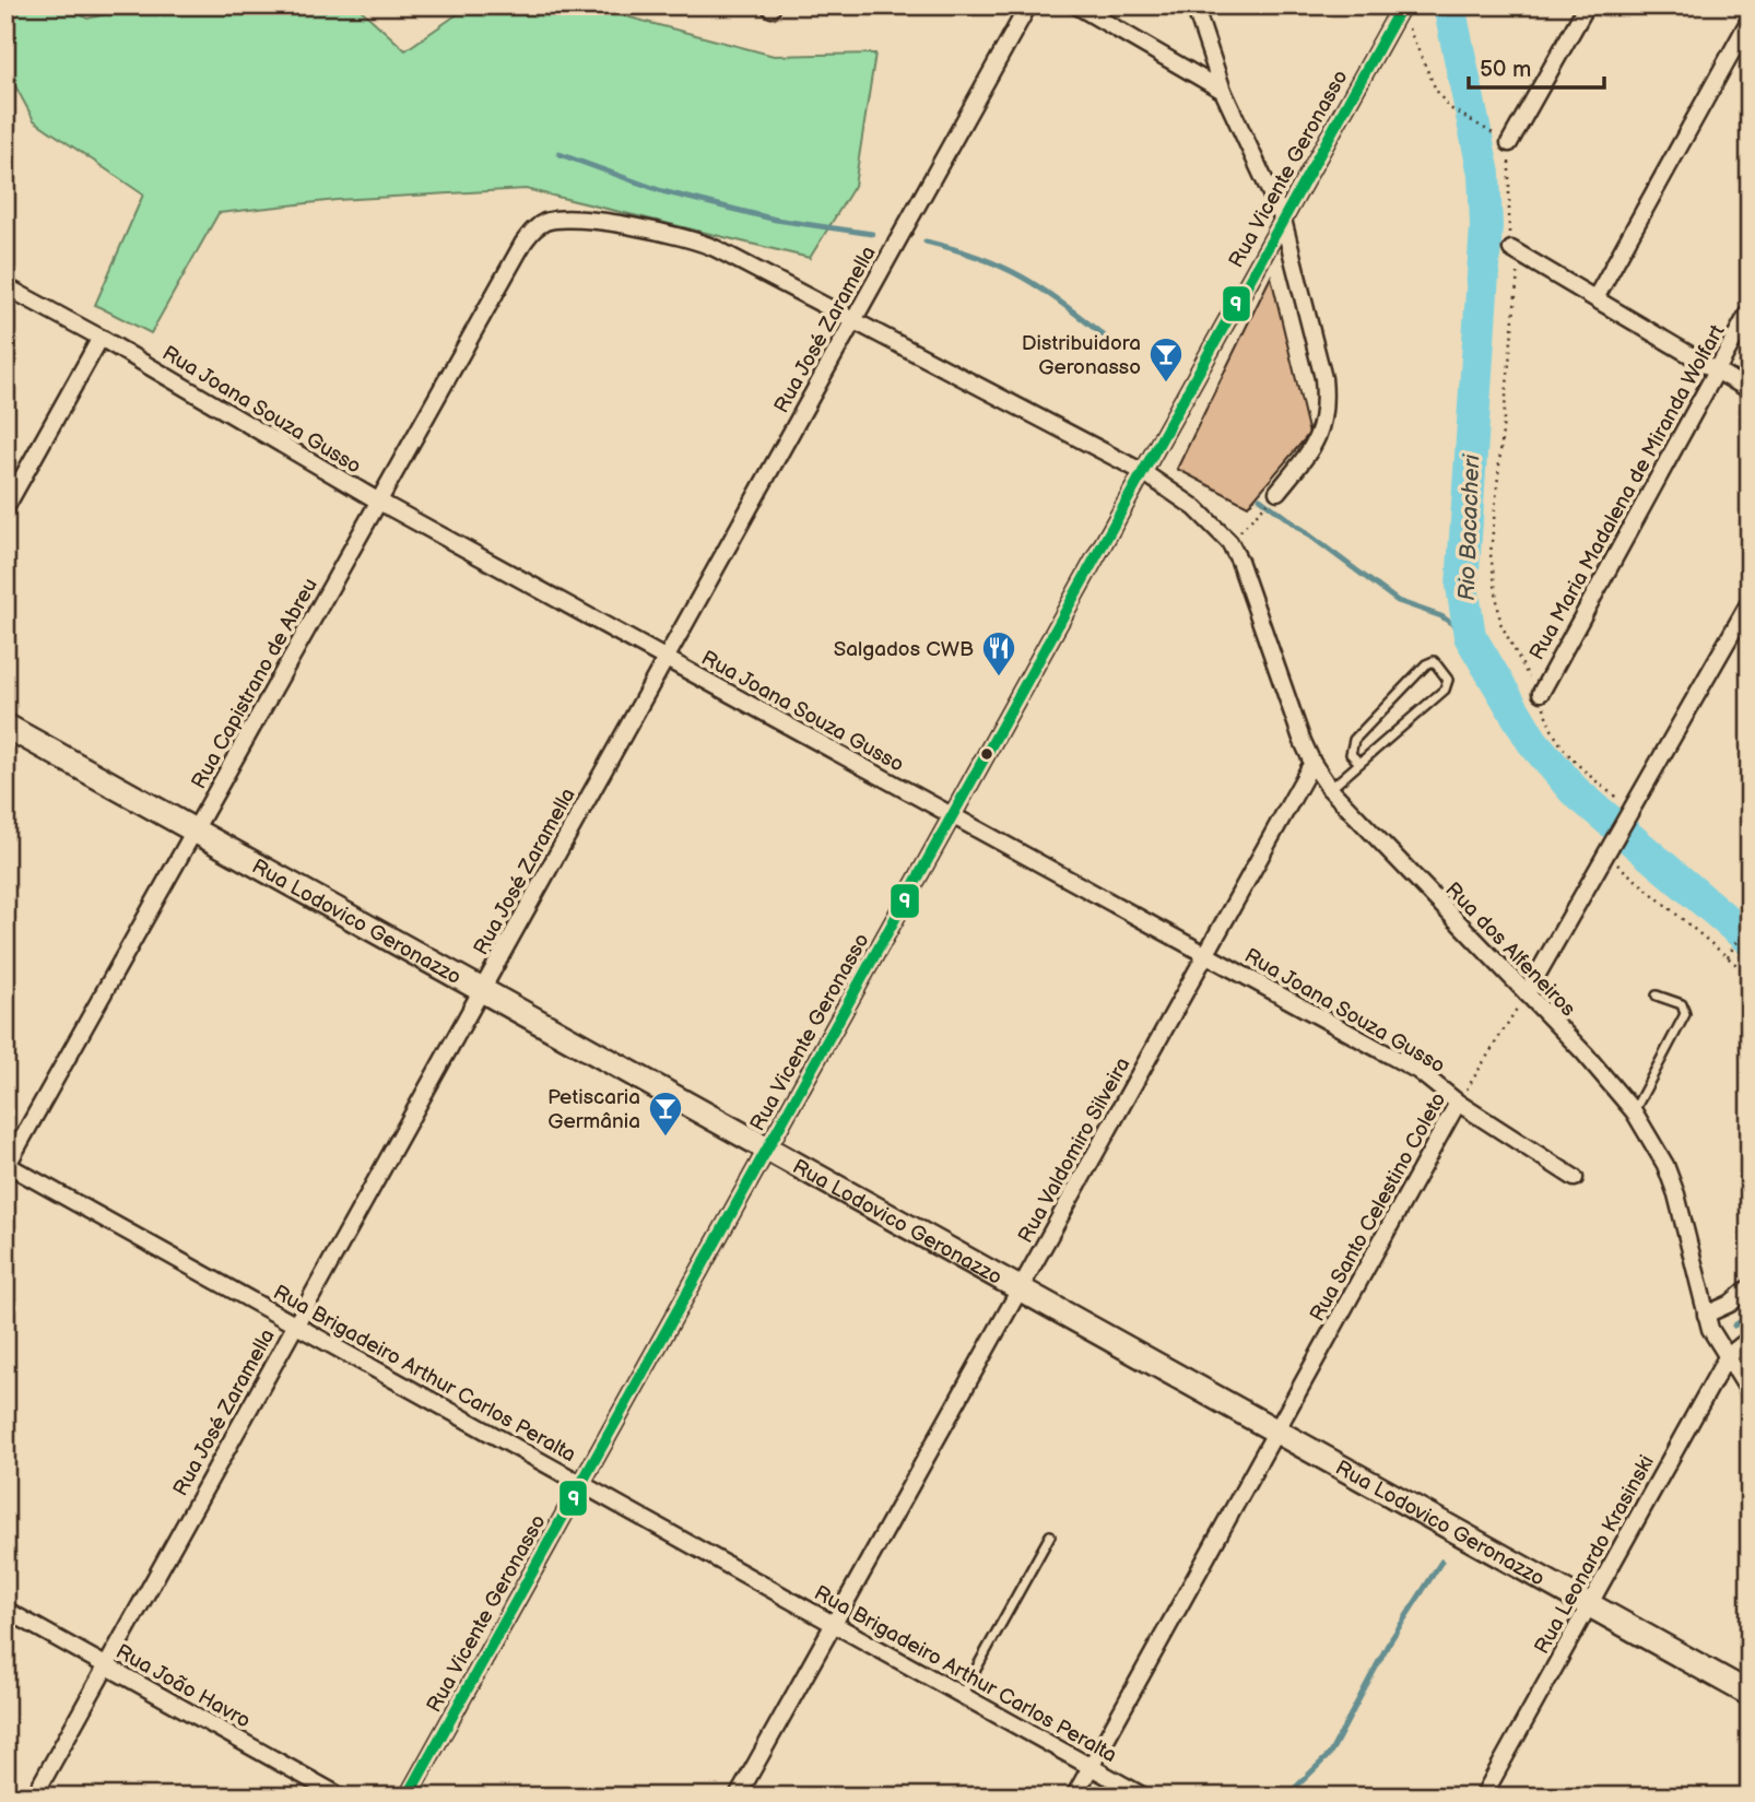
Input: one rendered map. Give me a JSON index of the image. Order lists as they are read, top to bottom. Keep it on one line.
{"streets":{"main road":["Rua Lodovico Geronazzo"],"street":["Rua Vicente Geronasso","Rua José Zaramella","Rua Joana Souza Gusso","Rua Maria Madalena de Miranda Wolfart","Rua Capistrano de Abreu","Rua dos Alfeneiros","Rua Valdomiro Silveira","Rua Santo Celestino Coleto","Rua Brigadeiro Arthur Carlos Peralta","Rua Leonardo Krasinski","Rua João Havro"]},"crossings":[["Rua Vicente Geronasso","Rua Joana Souza Gusso"],["Rua Vicente Geronasso","Rua Lodovico Geronazzo"],["Rua Vicente Geronasso","Rua dos Alfeneiros"],["Rua Vicente Geronasso","Rua Brigadeiro Arthur Carlos Peralta"],["Rua José Zaramella","Rua Joana Souza Gusso"],["Rua José Zaramella","Rua Capistrano de Abreu"],["Rua José Zaramella","Rua Lodovico Geronazzo"],["Rua José Zaramella","Rua Brigadeiro Arthur Carlos Peralta"],["Rua José Zaramella","Rua João Havro"],["Rua Joana Souza Gusso","Rua Capistrano de Abreu"],["Rua Joana Souza Gusso","Rua Valdomiro Silveira"],["Rua Joana Souza Gusso","Rua Santo Celestino Coleto"],["Rua Capistrano de Abreu","Rua Lodovico Geronazzo"],["Rua Capistrano de Abreu","Rua Brigadeiro Arthur Carlos Peralta"],["Rua Lodovico Geronazzo","Rua Valdomiro Silveira"],["Rua Lodovico Geronazzo","Rua Santo Celestino Coleto"],["Rua Lodovico Geronazzo","Rua Leonardo Krasinski"],["Rua dos Alfeneiros","Rua Valdomiro Silveira"],["Rua dos Alfeneiros","Rua Santo Celestino Coleto"],["Rua dos Alfeneiros","Rua Leonardo Krasinski"],["Rua Valdomiro Silveira","Rua Brigadeiro Arthur Carlos Peralta"],["Rua Santo Celestino Coleto","Rua Brigadeiro Arthur Carlos Peralta"]],"water":["Rio Bacacheri"],"places":{"bar":["Distribuidora Geronasso","Petiscaria Germânia"],"restaurant":["Salgados CWB"]},"lines":["transit line 9"],"scale_bar":"50 m"}
